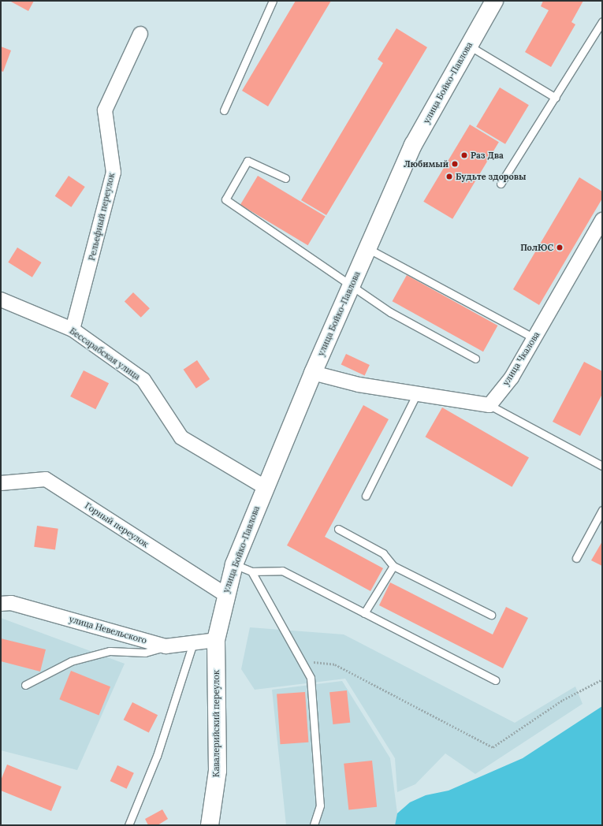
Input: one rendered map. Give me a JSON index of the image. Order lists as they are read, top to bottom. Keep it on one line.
{"streets":{"main road":["улица Бойко-Павлова","Кавалерийский переулок"],"street":["Рельефный переулок","Бессарабская улица","улица Чкалова","Горный переулок","улица Невельского"]},"crossings":[["улица Бойко-Павлова","Бессарабская улица"],["улица Бойко-Павлова","Горный переулок"],["улица Бойко-Павлова","улица Невельского"],["улица Бойко-Павлова","Кавалерийский переулок"],["Рельефный переулок","Бессарабская улица"],["улица Невельского","Кавалерийский переулок"]],"places":["Раз Два","Любимый","Будьте здоровы","ПолЮС"]}
